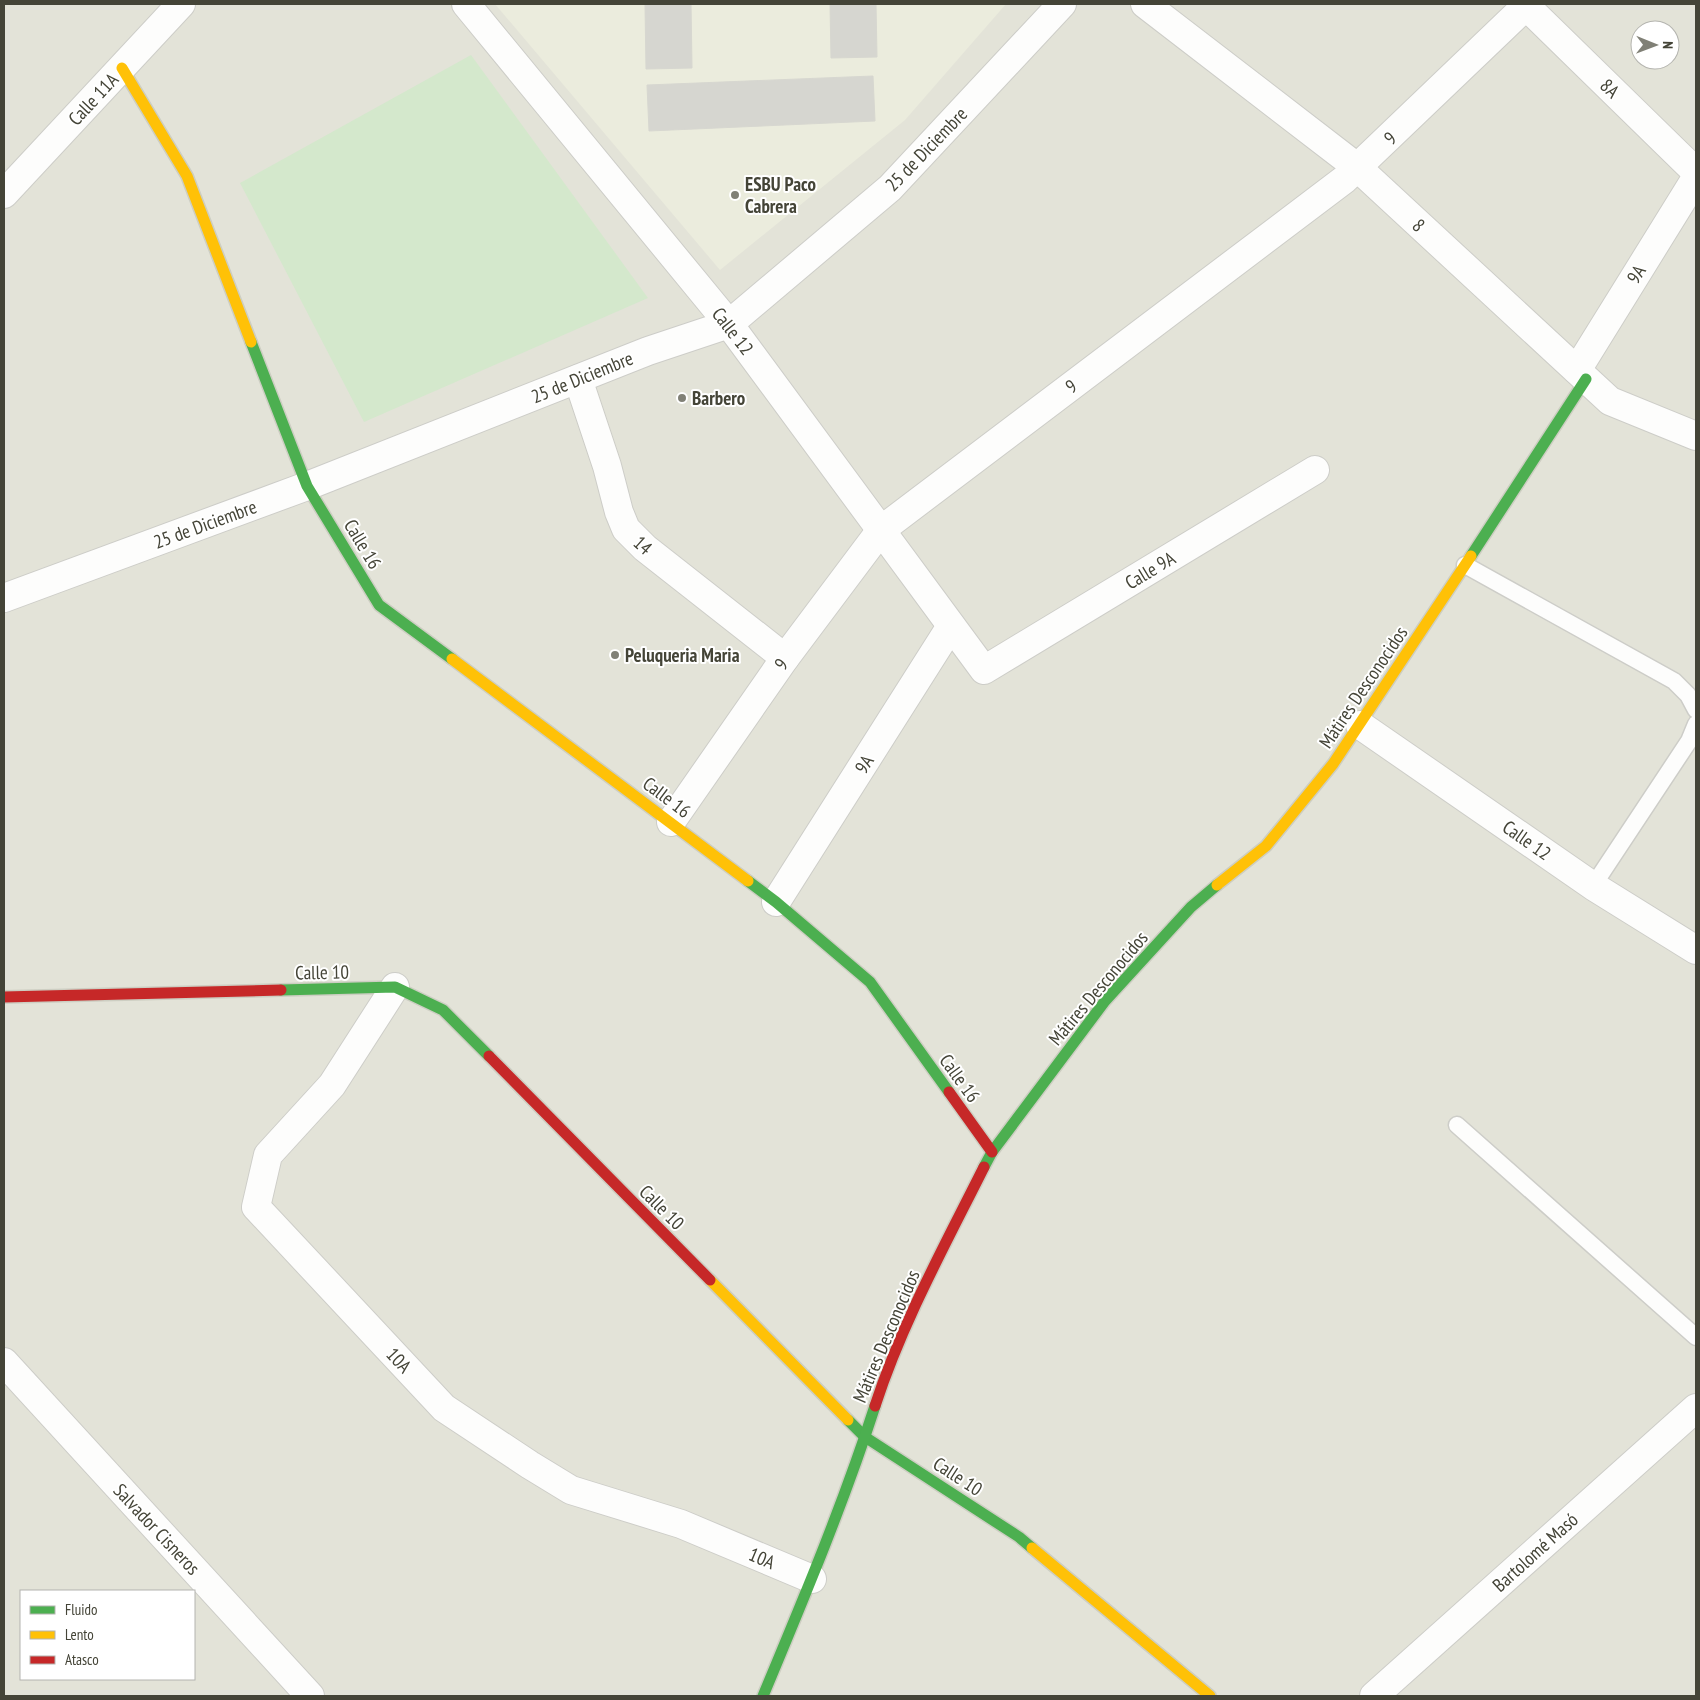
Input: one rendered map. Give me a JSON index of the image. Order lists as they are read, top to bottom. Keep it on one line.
{"streets":{"street":["8A","Calle 11A","9","25 de Diciembre","8","9A","Calle 12","Calle 16","14","Calle 9A","Mátires Desconocidos","Calle 10","10A","Salvador Cisneros","Bartolomé Masó"]},"crossings":[["8A","9"],["Calle 11A","Calle 16"],["9","8"],["9","Calle 12"],["9","Calle 16"],["9","14"],["25 de Diciembre","Calle 12"],["25 de Diciembre","Calle 16"],["25 de Diciembre","14"],["8","9A"],["8","Mátires Desconocidos"],["9A","Calle 12"],["9A","Calle 16"],["9A","Mátires Desconocidos"],["Calle 12","Calle 9A"],["Calle 12","Mátires Desconocidos"],["Calle 16","Mátires Desconocidos"],["Mátires Desconocidos","Calle 10"],["Mátires Desconocidos","10A"],["Calle 10","10A"]],"places":["ESBU Paco Cabrera","Barbero","Peluqueria Maria"],"legend":["Fluido","Lento","Atasco"],"north":"right"}
